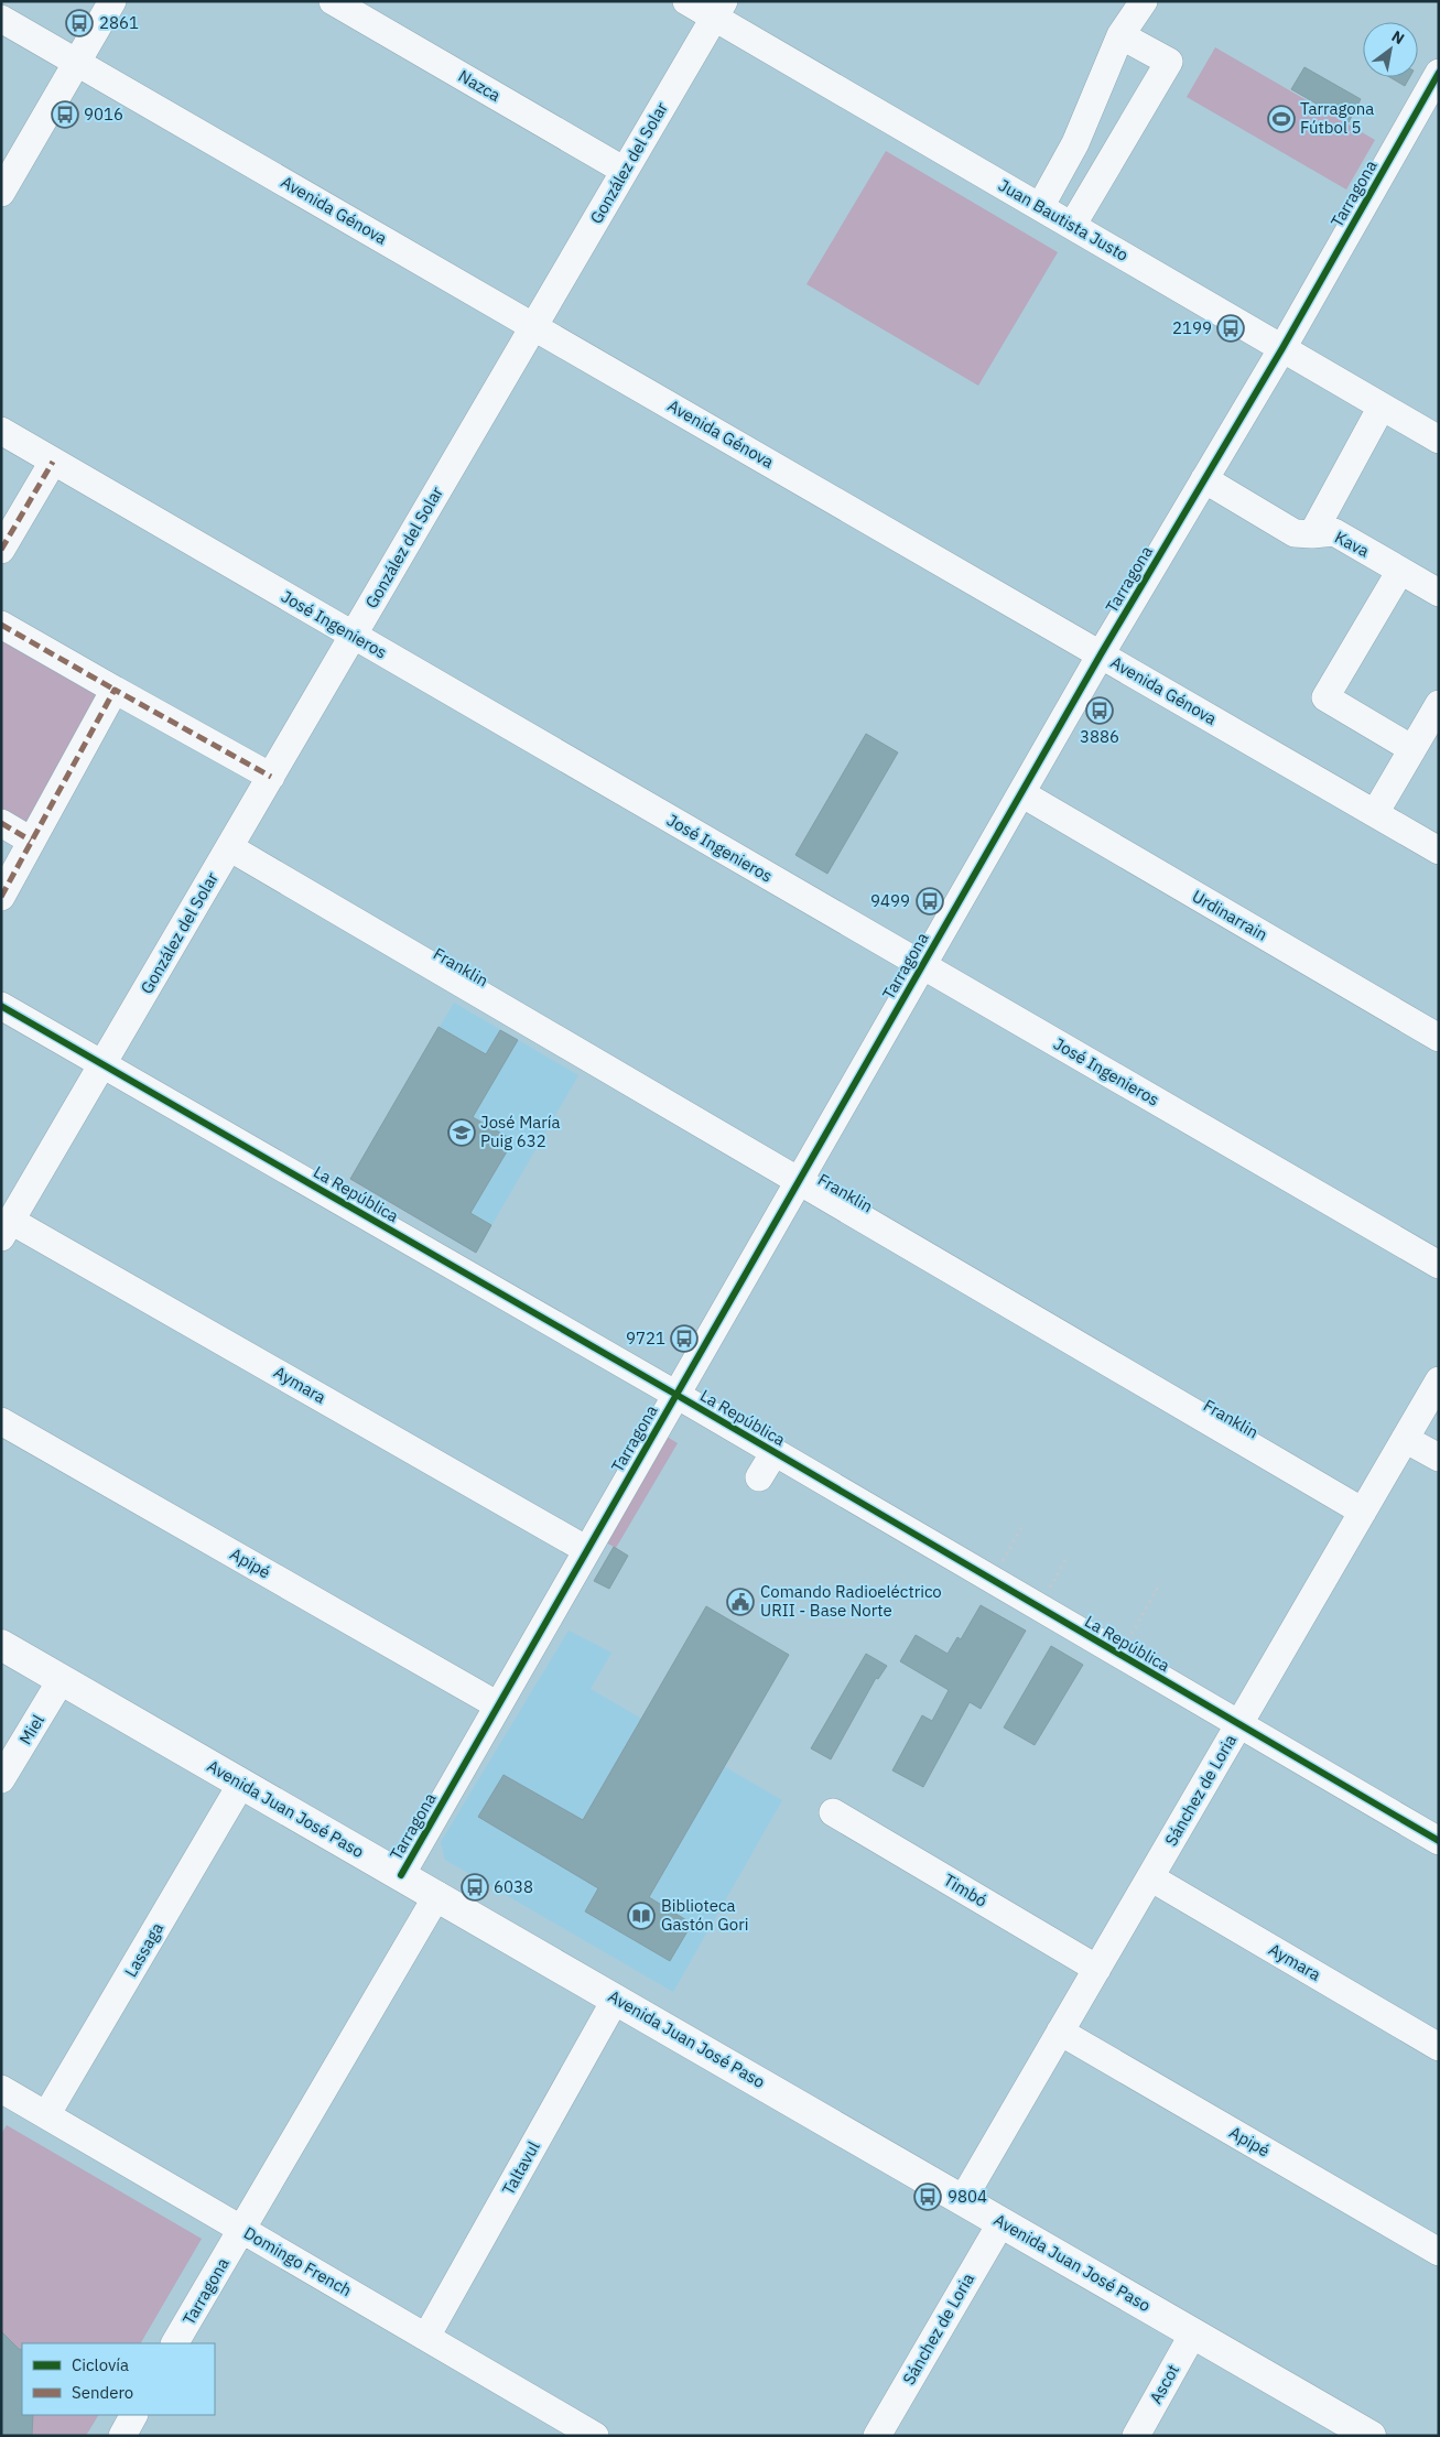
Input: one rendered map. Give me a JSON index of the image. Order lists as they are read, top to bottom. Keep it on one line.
{"streets":{"main road":["Avenida Juan José Paso"],"street":["Nazca","González del Solar","Tarragona","Avenida Génova","Juan Bautista Justo","Kava","José Ingenieros","Urdinarrain","Franklin","La República","Aymara","Apipé","Miel","Sánchez de Loria","Timbó","Lassaga","Taltavul","Domingo French","Ascot"]},"crossings":[["Nazca","González del Solar"],["González del Solar","Avenida Génova"],["González del Solar","Juan Bautista Justo"],["González del Solar","José Ingenieros"],["González del Solar","Franklin"],["González del Solar","La República"],["González del Solar","Aymara"],["Tarragona","Avenida Génova"],["Tarragona","Juan Bautista Justo"],["Tarragona","Kava"],["Tarragona","José Ingenieros"],["Tarragona","Urdinarrain"],["Tarragona","Franklin"],["Tarragona","La República"],["Tarragona","Aymara"],["Tarragona","Apipé"],["Tarragona","Avenida Juan José Paso"],["Tarragona","Domingo French"],["Franklin","Sánchez de Loria"],["La República","Sánchez de Loria"],["Aymara","Sánchez de Loria"],["Apipé","Sánchez de Loria"],["Miel","Avenida Juan José Paso"],["Sánchez de Loria","Avenida Juan José Paso"],["Sánchez de Loria","Timbó"],["Avenida Juan José Paso","Lassaga"],["Avenida Juan José Paso","Taltavul"],["Avenida Juan José Paso","Ascot"],["Lassaga","Domingo French"],["Taltavul","Domingo French"]],"places":{"bus stop":["2861","9016","2199","3886","9499","9721","6038","9804"],"sports":["Tarragona Fútbol 5"],"school or university":["José María Puig 632"],"public building":["Comando Radioeléctrico URII - Base Norte"],"library":["Biblioteca Gastón Gori"]},"legend":["Ciclovía","Sendero"],"north":"top right"}
